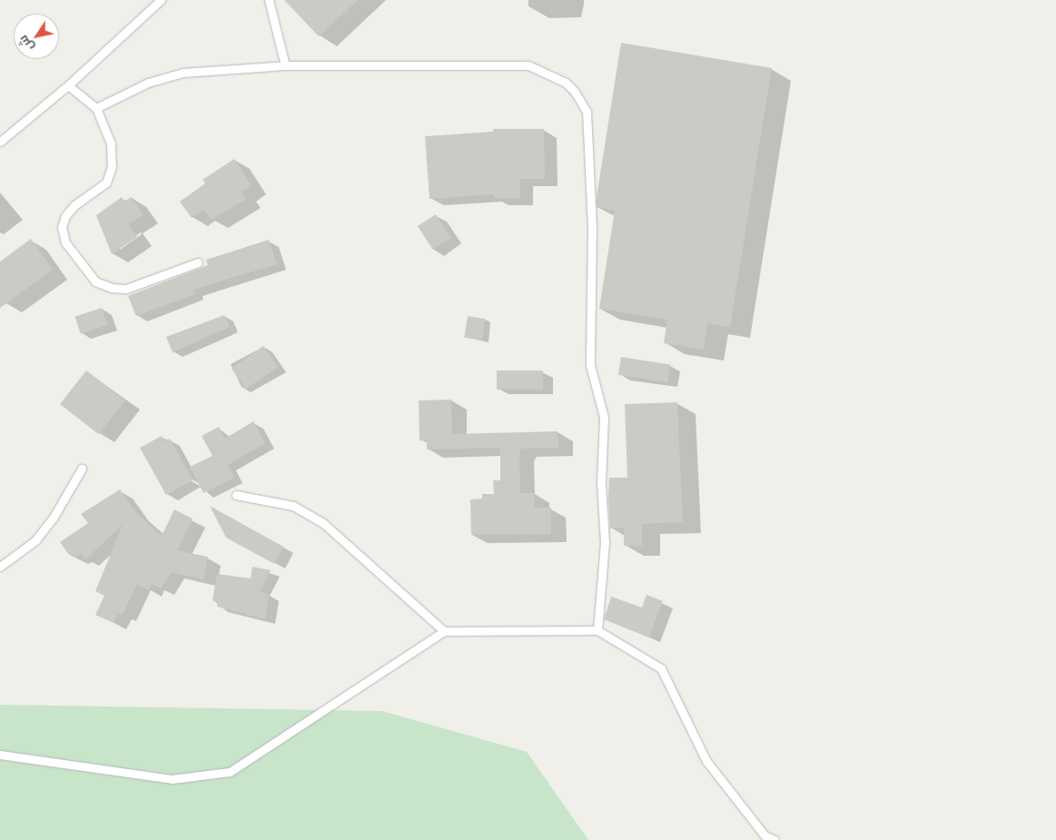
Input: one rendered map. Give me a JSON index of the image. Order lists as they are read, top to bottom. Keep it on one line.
{"north":"bottom left"}
